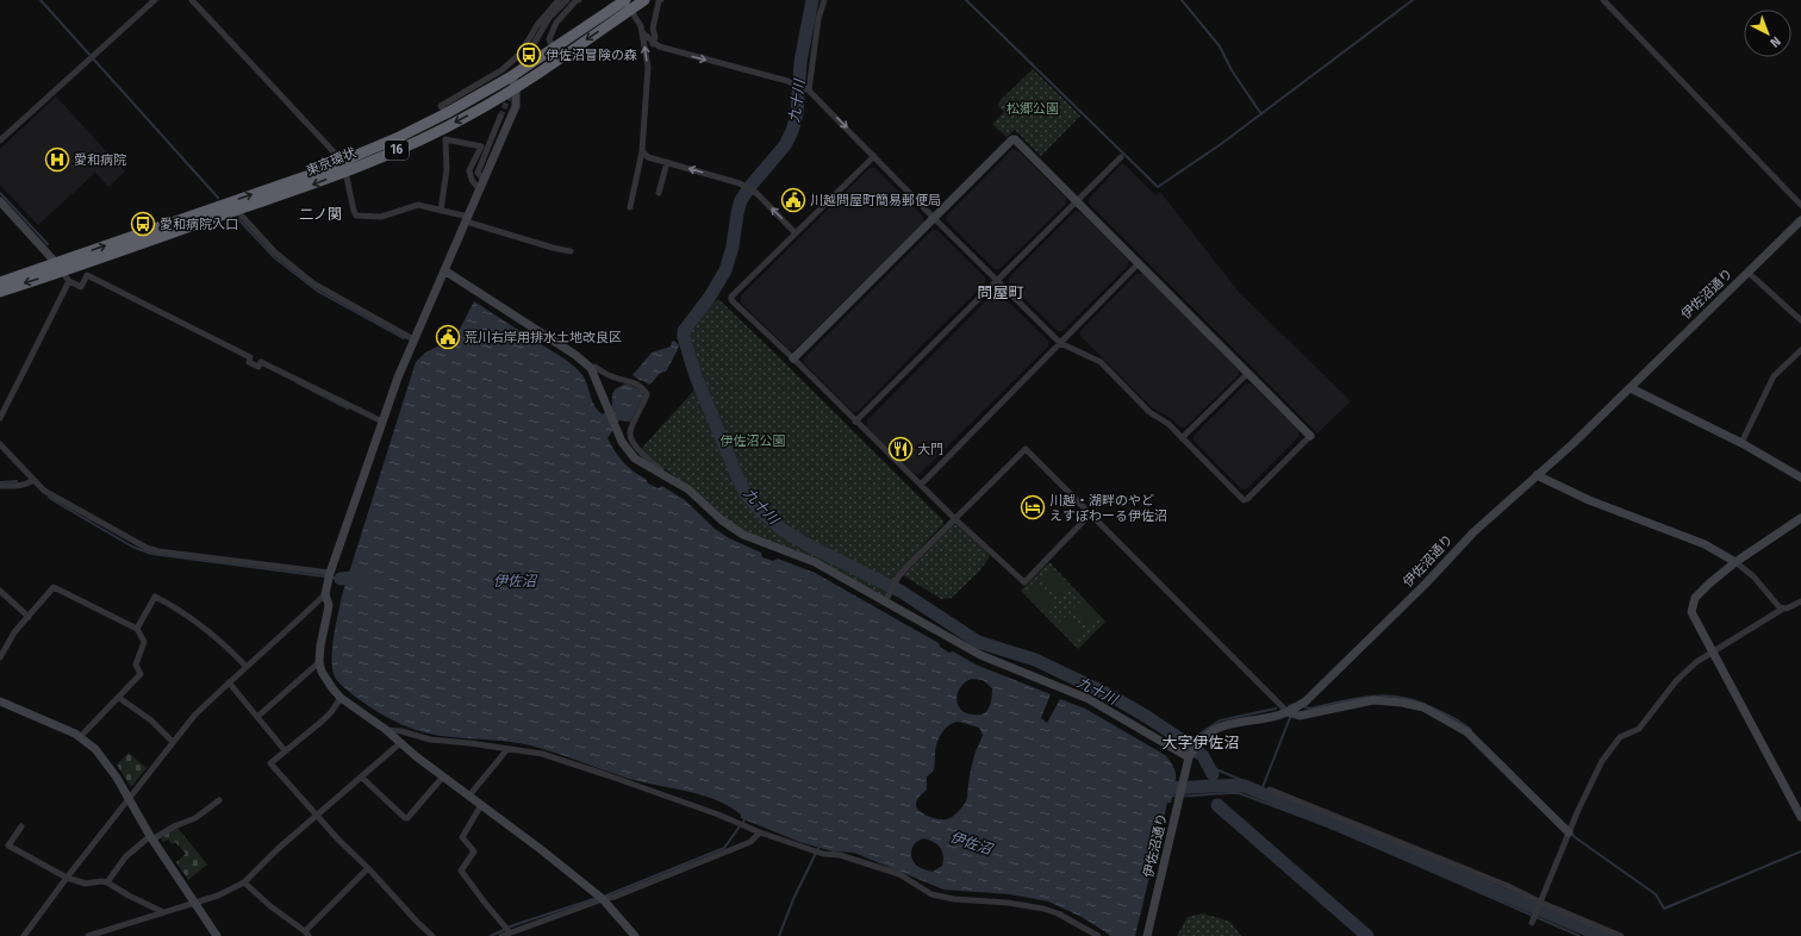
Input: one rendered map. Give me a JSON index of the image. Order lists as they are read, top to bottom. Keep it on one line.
{"streets":{"highway":["16","東京環状"],"street":["伊佐沼通り"]},"districts":["二ノ関","問屋町","大字伊佐沼"],"water":["九十川","伊佐沼"],"parks":["松郷公園","伊佐沼公園"],"places":{"bus stop":["伊佐沼冒険の森","愛和病院入口"],"hospital":["愛和病院"],"public building":["川越問屋町簡易郵便局","荒川右岸用排水土地改良区"],"restaurant":["大門"],"hotel":["川越・湖畔のやど えすぽわーる伊佐沼"]},"north":"bottom right"}
